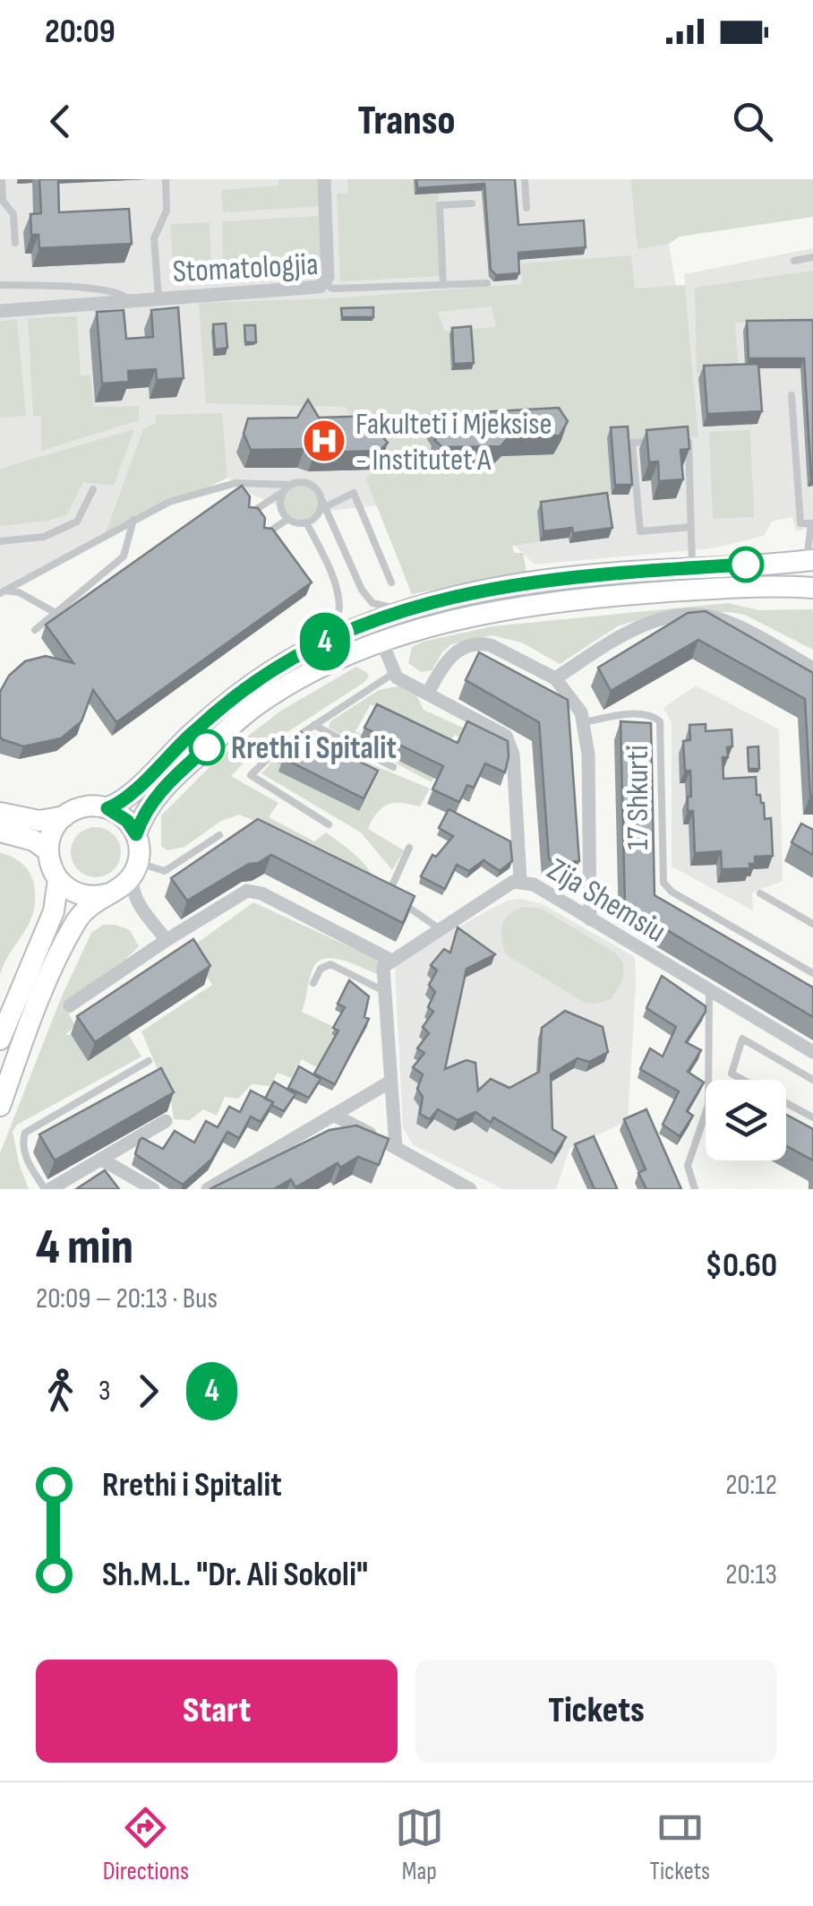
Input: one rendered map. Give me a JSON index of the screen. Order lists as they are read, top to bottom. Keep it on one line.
{"streets":{"street":["Stomatologjia","Zija Shemsiu"],"lane":["17 Shkurti"]},"places":{"hospital":["Fakulteti i Mjeksise - Institutet A"],"other":["Rrethi i Spitalit"]},"lines":["bus line 4"],"page":{"status":"20:09","header":"Transo","on_map":"4","heading":["4 min","20:09 – 20:13 · Bus","$0.60"],"legs":["3","4"],"list":[{"name":"Rrethi i Spitalit","value":"20:12"},{"name":"Sh.M.L. \"Dr. Ali Sokoli\"","value":"20:13"}],"buttons":["Start","Tickets"],"tabs":["Directions","Map","Tickets"]}}
